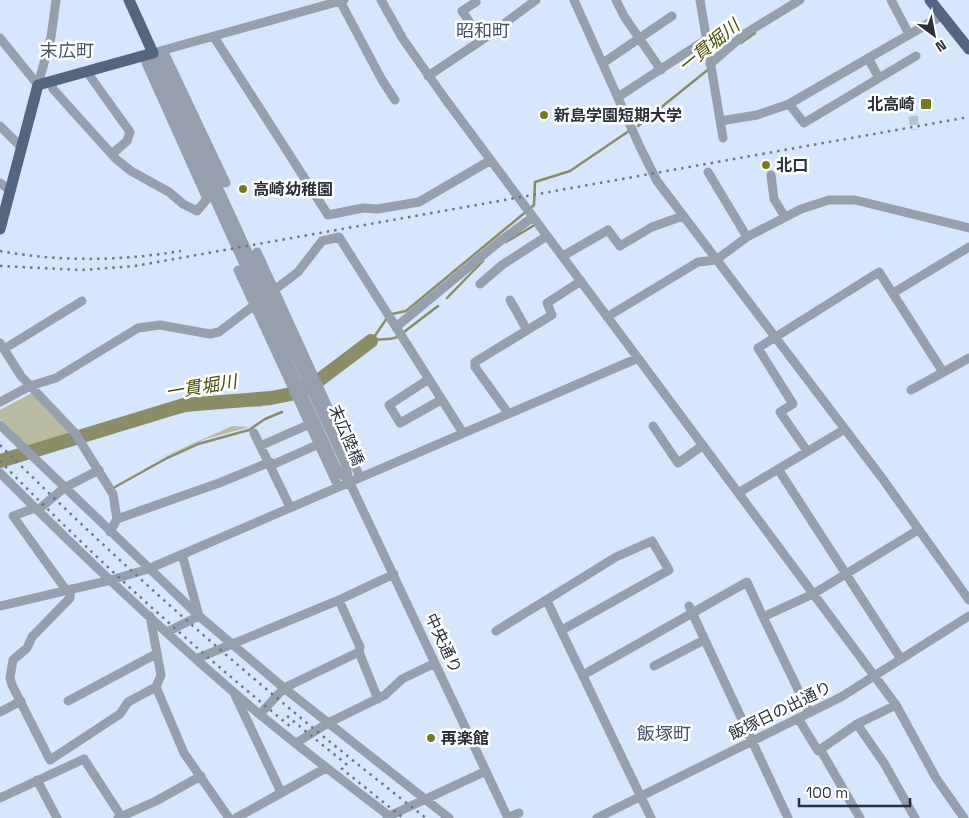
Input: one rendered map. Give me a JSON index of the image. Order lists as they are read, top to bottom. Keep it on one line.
{"streets":{"street":["末広陸橋","中央通り","飯塚日の出通り"]},"crossings":[["末広陸橋","中央通り"]],"districts":["昭和町","末広町","飯塚町"],"water":["一貫堀川"],"places":{"transit":["北高崎"],"other":["新島学園短期大学","北口","高崎幼稚園","再楽館"]},"scale_bar":"100 m","north":"bottom right"}
